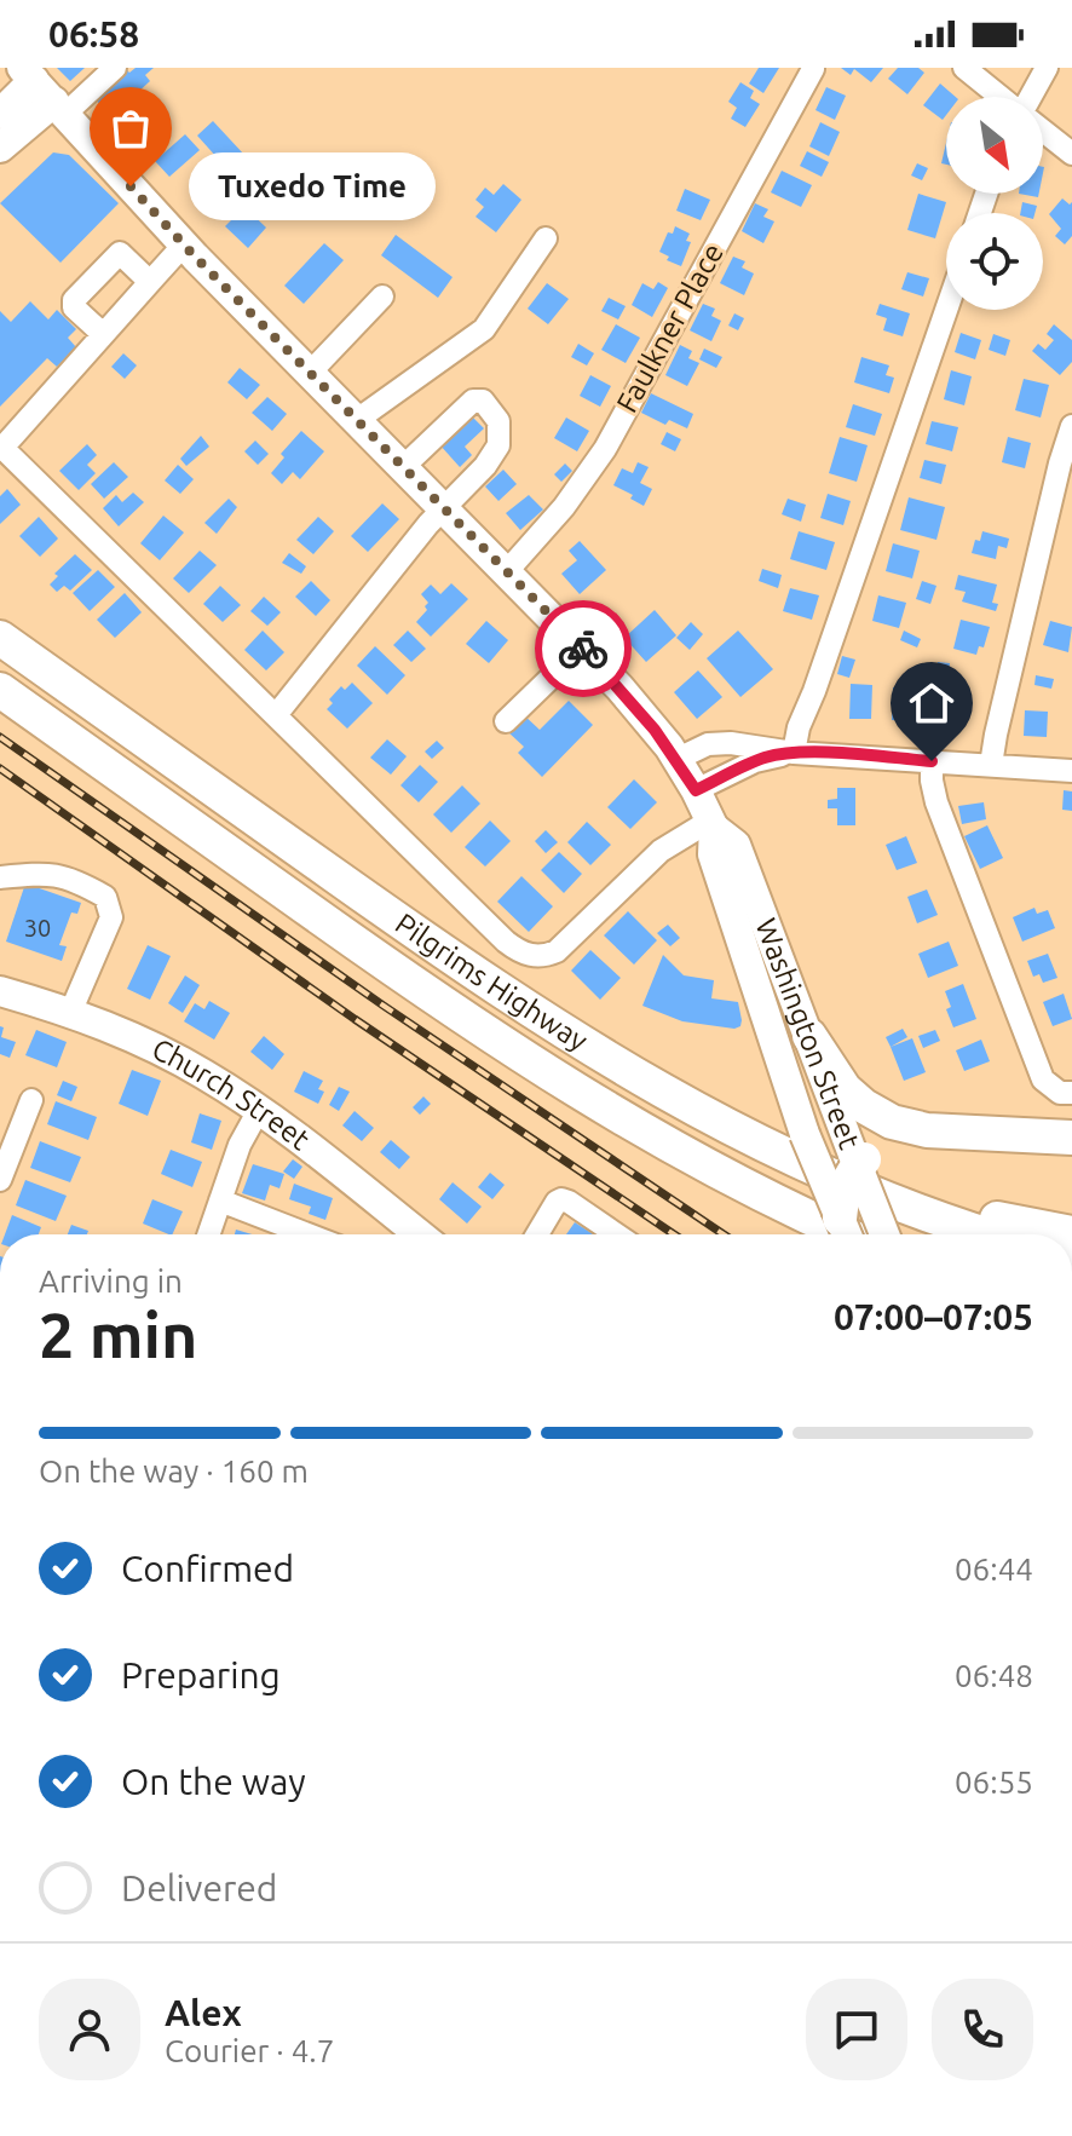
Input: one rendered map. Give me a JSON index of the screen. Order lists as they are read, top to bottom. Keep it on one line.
{"streets":{"highway":["Pilgrims Highway"],"main road":["Washington Street","Church Street"],"street":["Faulkner Place"]},"crossings":[["Faulkner Place","Washington Street"],["Pilgrims Highway","Washington Street"]],"places":["Tuxedo Time"],"house_numbers":["30"],"north":"bottom right","page":{"status":"06:58","bubble":"Tuxedo Time","heading":["2 min","Arriving in","07:00–07:05"],"panel":["Alex","Courier · 4.7"],"bar":"On the way · 160 m","list":[["Confirmed","06:44"],["Preparing","06:48"],["On the way","06:55"],"Delivered"]}}
